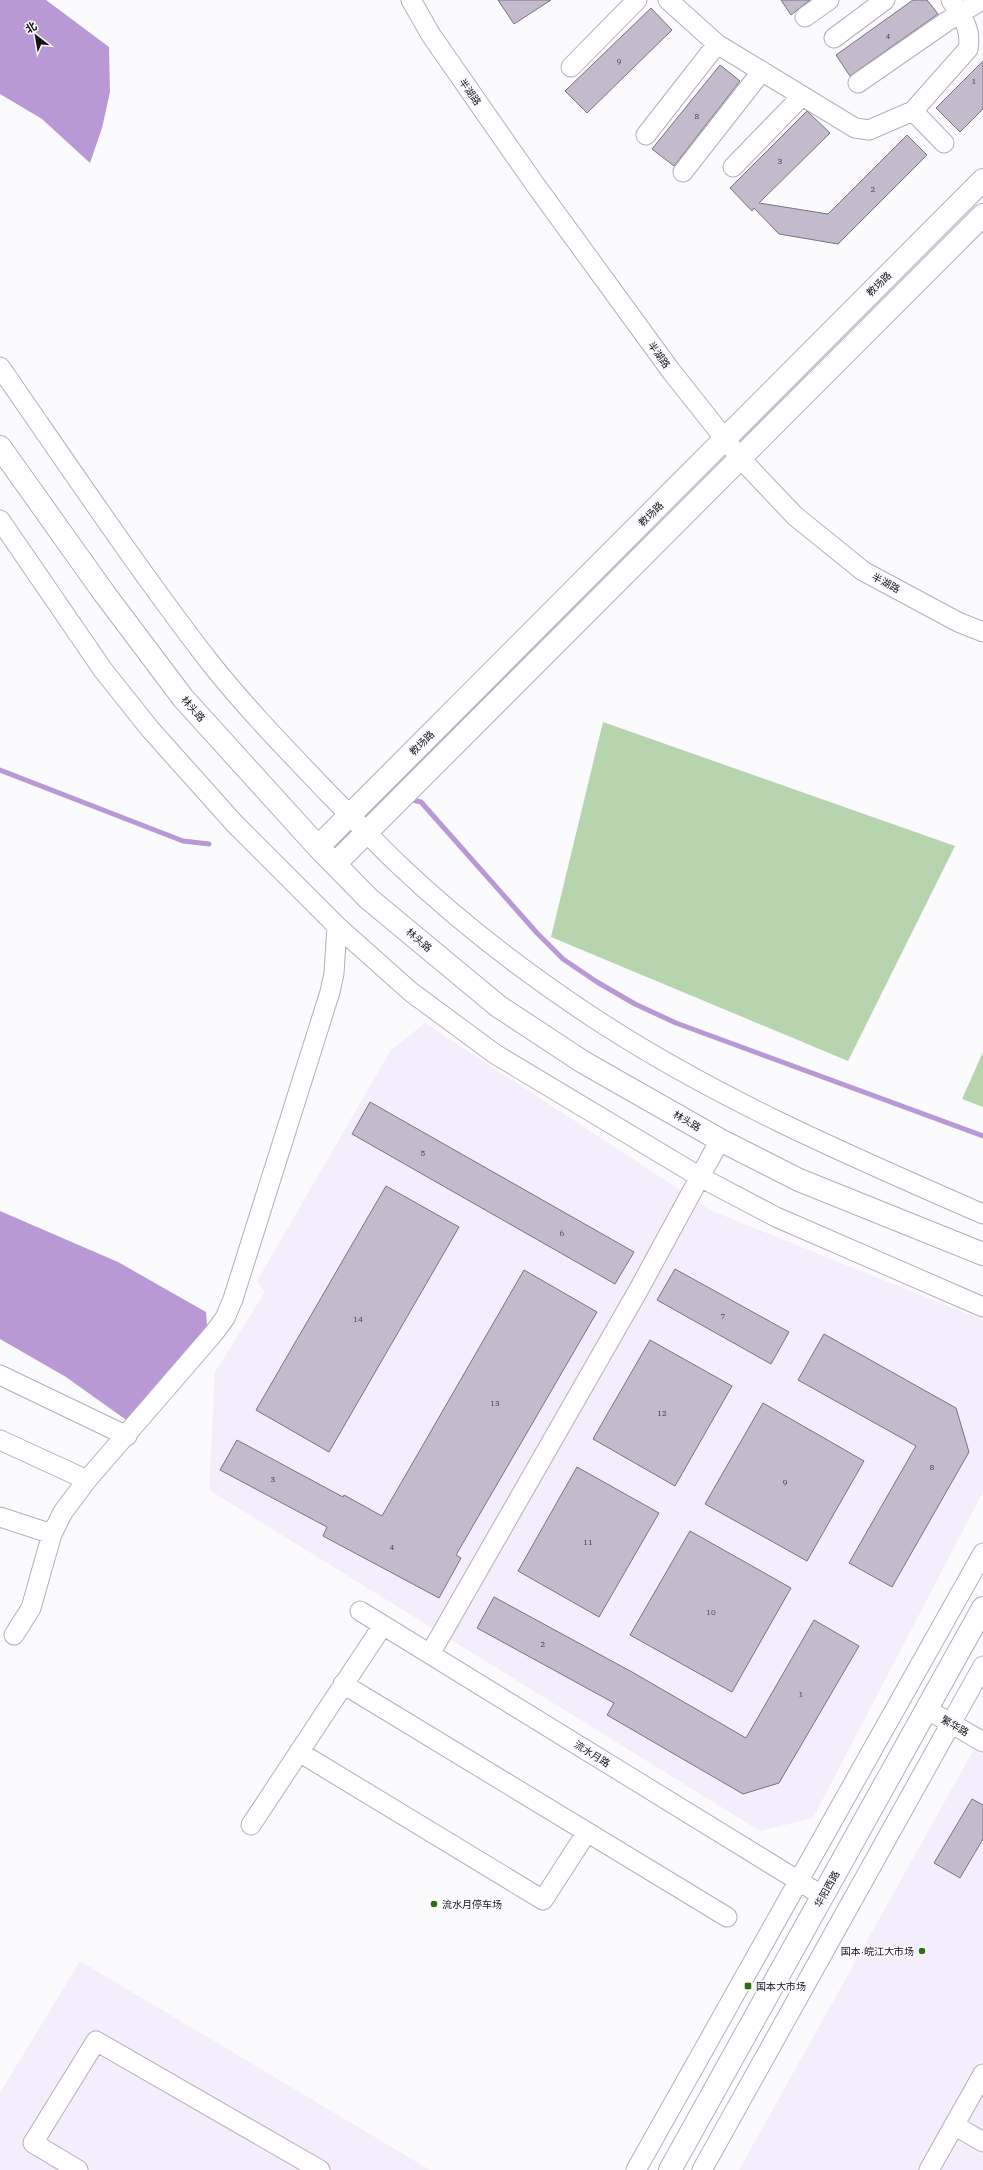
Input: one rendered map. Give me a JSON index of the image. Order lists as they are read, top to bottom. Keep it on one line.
{"streets":{"main road":["教场路","林头路","华阳西路"],"street":["半湖路","繁华路","流水月路"]},"crossings":[["半湖路","教场路"],["教场路","林头路"],["繁华路","华阳西路"],["流水月路","华阳西路"]],"places":{"other":["流水月停车场","国本·皖江大市场"],"transit":["国本大市场"]},"house_numbers":["4","9","1","8","3","2","5","6","7","14","13","12","8","3","9","11","4","10","2","1"],"north":"top left"}
